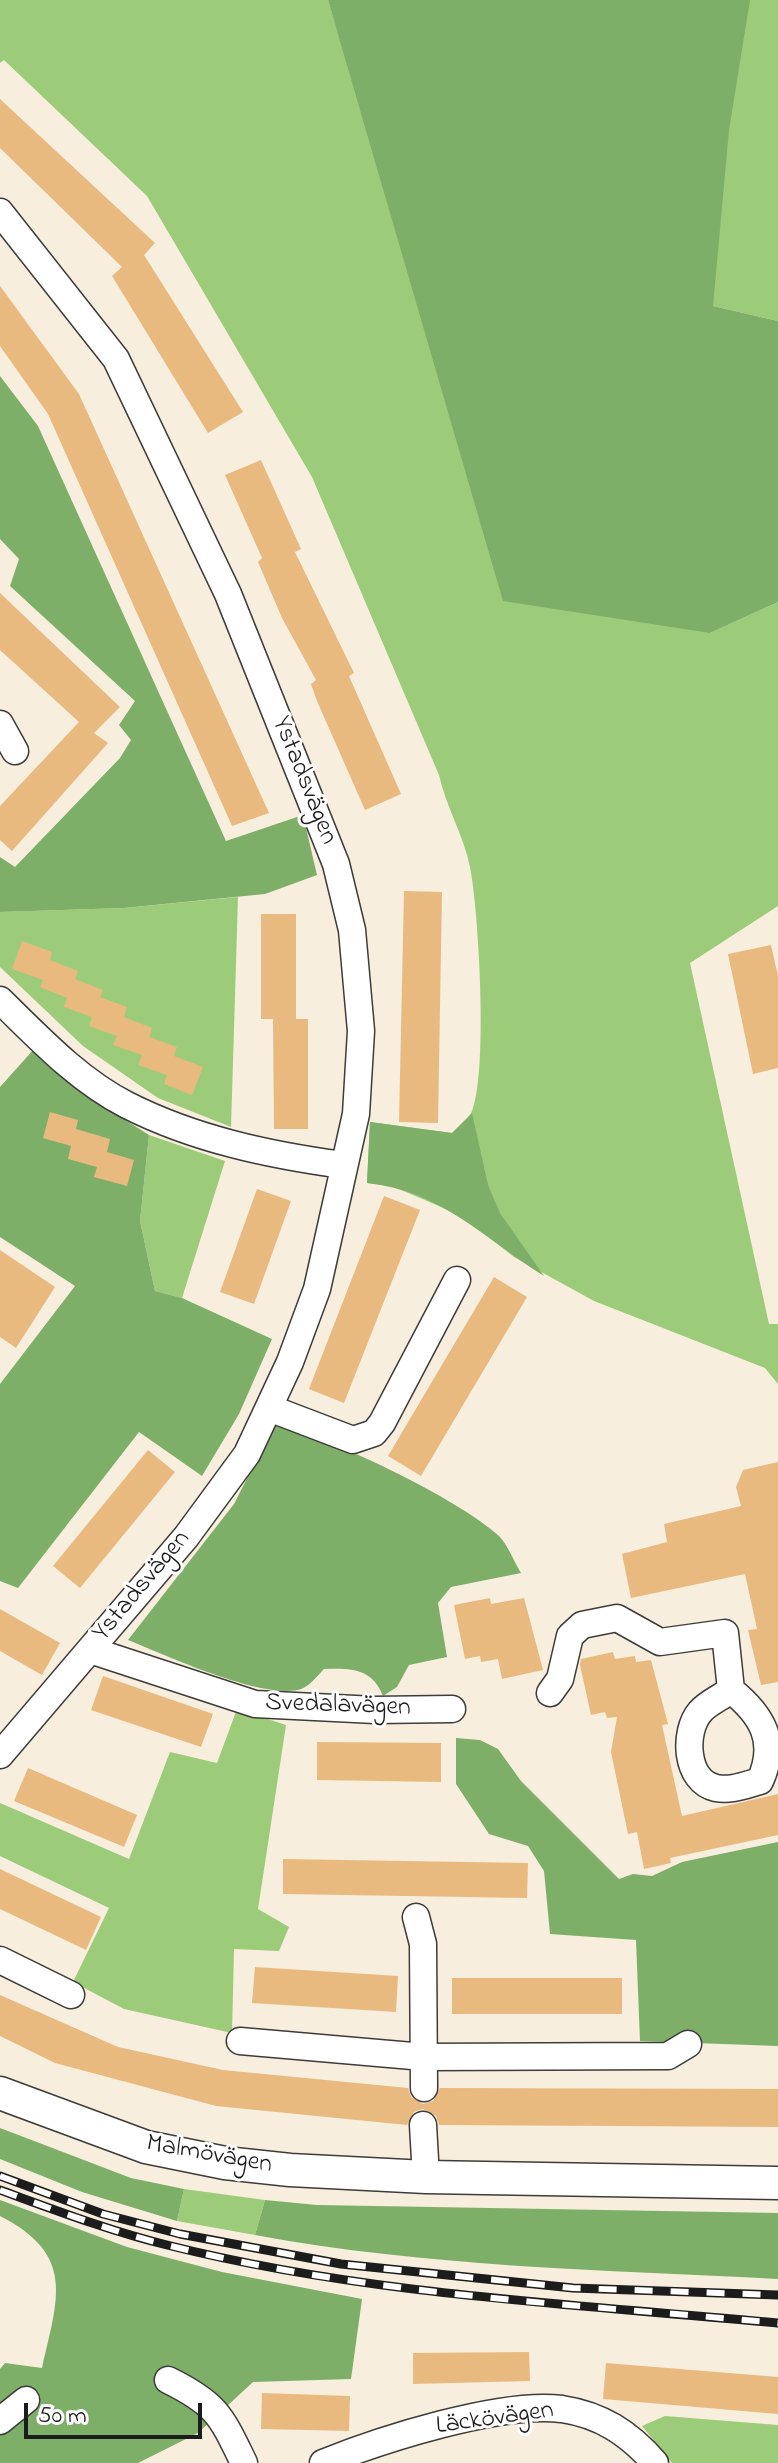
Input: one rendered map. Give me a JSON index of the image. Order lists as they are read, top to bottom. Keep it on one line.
{"streets":{"street":["Ystadsvägen","Svedalavägen","Malmövägen","Läckövägen"]},"crossings":[["Ystadsvägen","Svedalavägen"]],"scale_bar":"50 m"}
